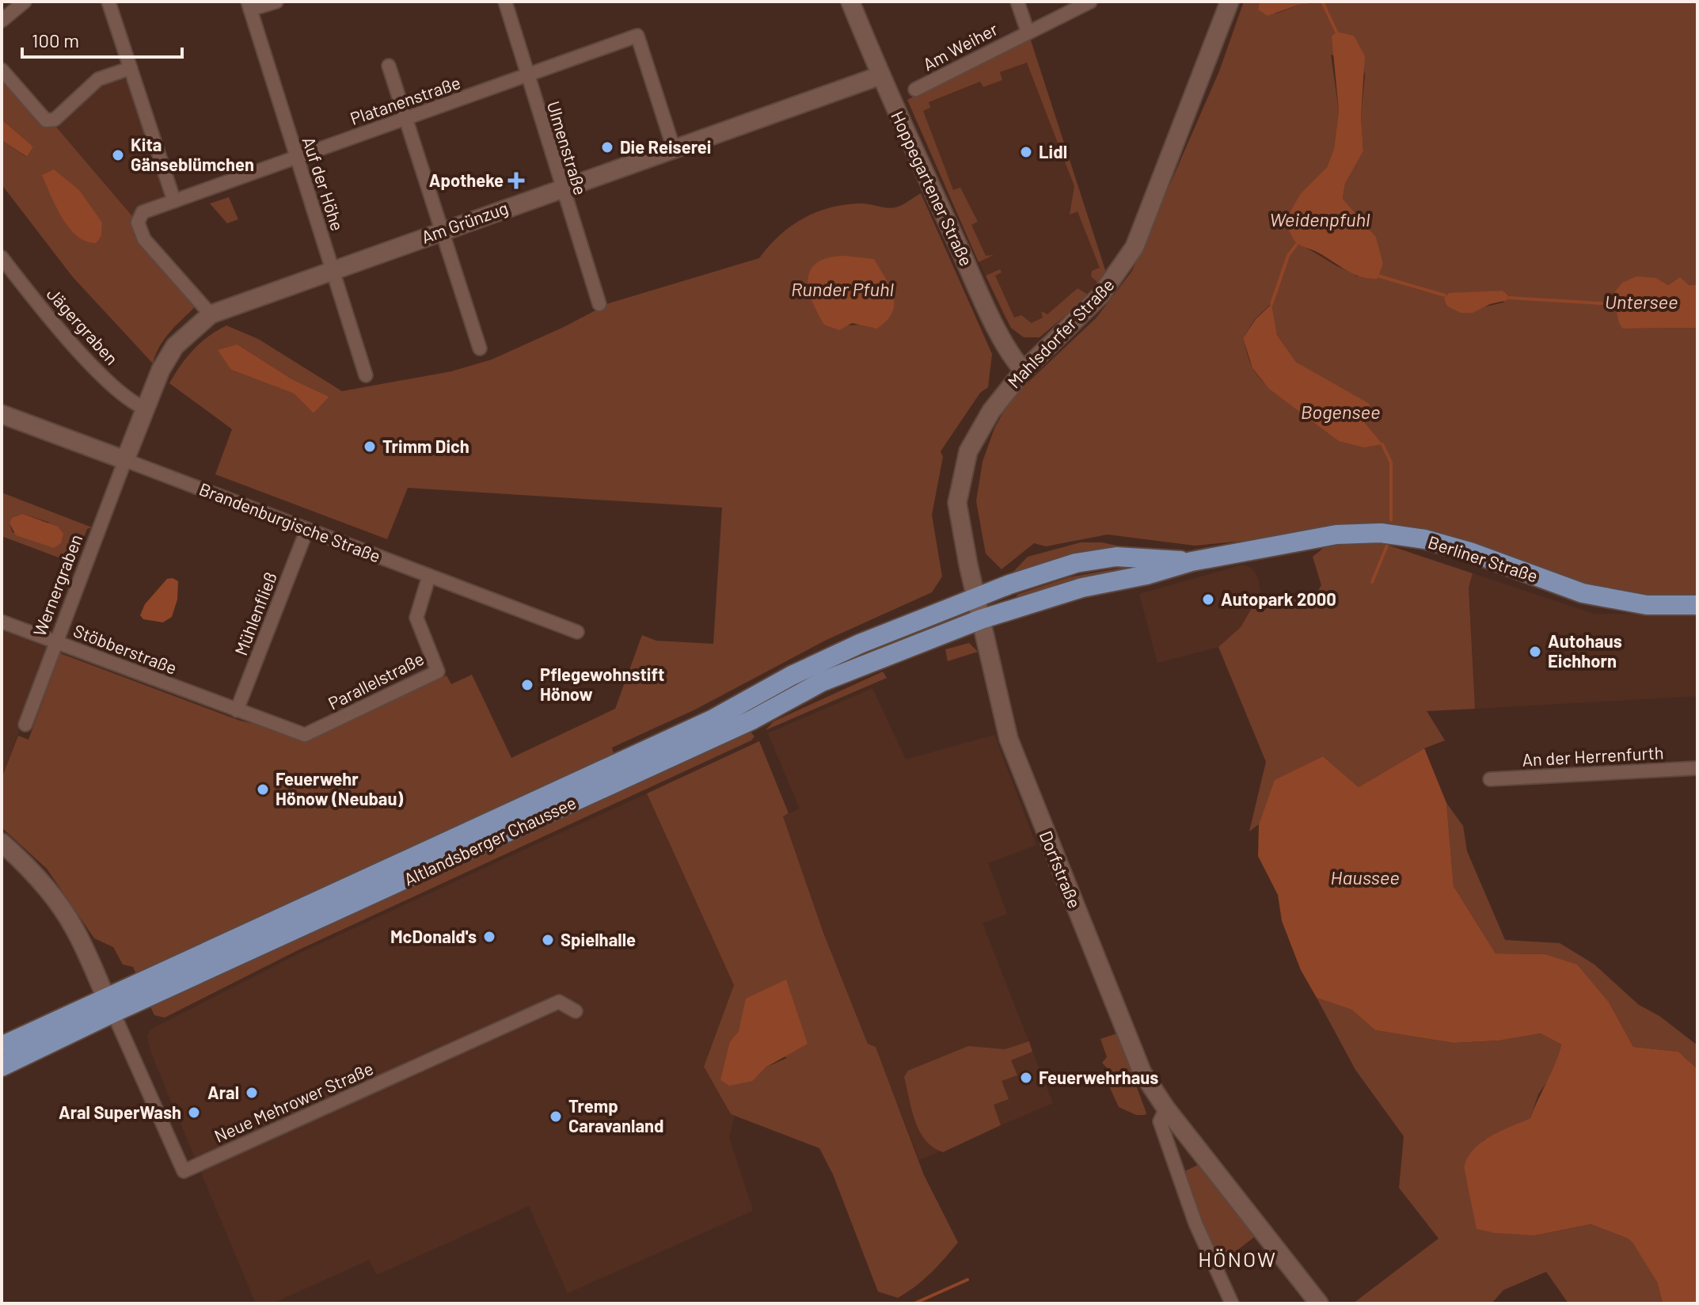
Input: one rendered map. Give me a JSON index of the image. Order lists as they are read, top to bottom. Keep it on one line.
{"streets":{"main road":["Hoppegartener Straße","Am Grünzug","Mahlsdorfer Straße","Brandenburgische Straße","Berliner Straße","Altlandsberger Chaussee","Dorfstraße"],"street":["Am Weiher","Platanenstraße","Ulmenstraße","Auf der Höhe","Jägergraben","Wernergraben","Mühlenfließ","Stöbberstraße","Parallelstraße","An der Herrenfurth","Neue Mehrower Straße"]},"crossings":[["Platanenstraße","Ulmenstraße"],["Platanenstraße","Auf der Höhe"],["Platanenstraße","Am Grünzug"],["Ulmenstraße","Am Grünzug"],["Auf der Höhe","Am Grünzug"],["Hoppegartener Straße","Am Grünzug"],["Hoppegartener Straße","Mahlsdorfer Straße"],["Am Grünzug","Jägergraben"],["Am Grünzug","Brandenburgische Straße"],["Am Grünzug","Wernergraben"],["Mahlsdorfer Straße","Berliner Straße"],["Mahlsdorfer Straße","Altlandsberger Chaussee"],["Mahlsdorfer Straße","Dorfstraße"],["Brandenburgische Straße","Wernergraben"],["Brandenburgische Straße","Mühlenfließ"],["Brandenburgische Straße","Parallelstraße"],["Berliner Straße","Altlandsberger Chaussee"],["Berliner Straße","Dorfstraße"],["Wernergraben","Stöbberstraße"],["Mühlenfließ","Stöbberstraße"],["Mühlenfließ","Parallelstraße"],["Stöbberstraße","Parallelstraße"],["Altlandsberger Chaussee","Dorfstraße"],["Altlandsberger Chaussee","Neue Mehrower Straße"]],"districts":["HÖNOW"],"water":["Weidenpfuhl","Runder Pfuhl","Untersee","Bogensee","Haussee"],"places":{"other":["Die Reiserei","Lidl","Kita Gänseblümchen","Trimm Dich","Autopark 2000","Autohaus Eichhorn","Pflegewohnstift Hönow","Feuerwehr Hönow (Neubau)","McDonald's","Spielhalle","Feuerwehrhaus","Aral","Aral SuperWash","Tremp Caravanland"],"health":["Apotheke"]},"scale_bar":"100 m"}
